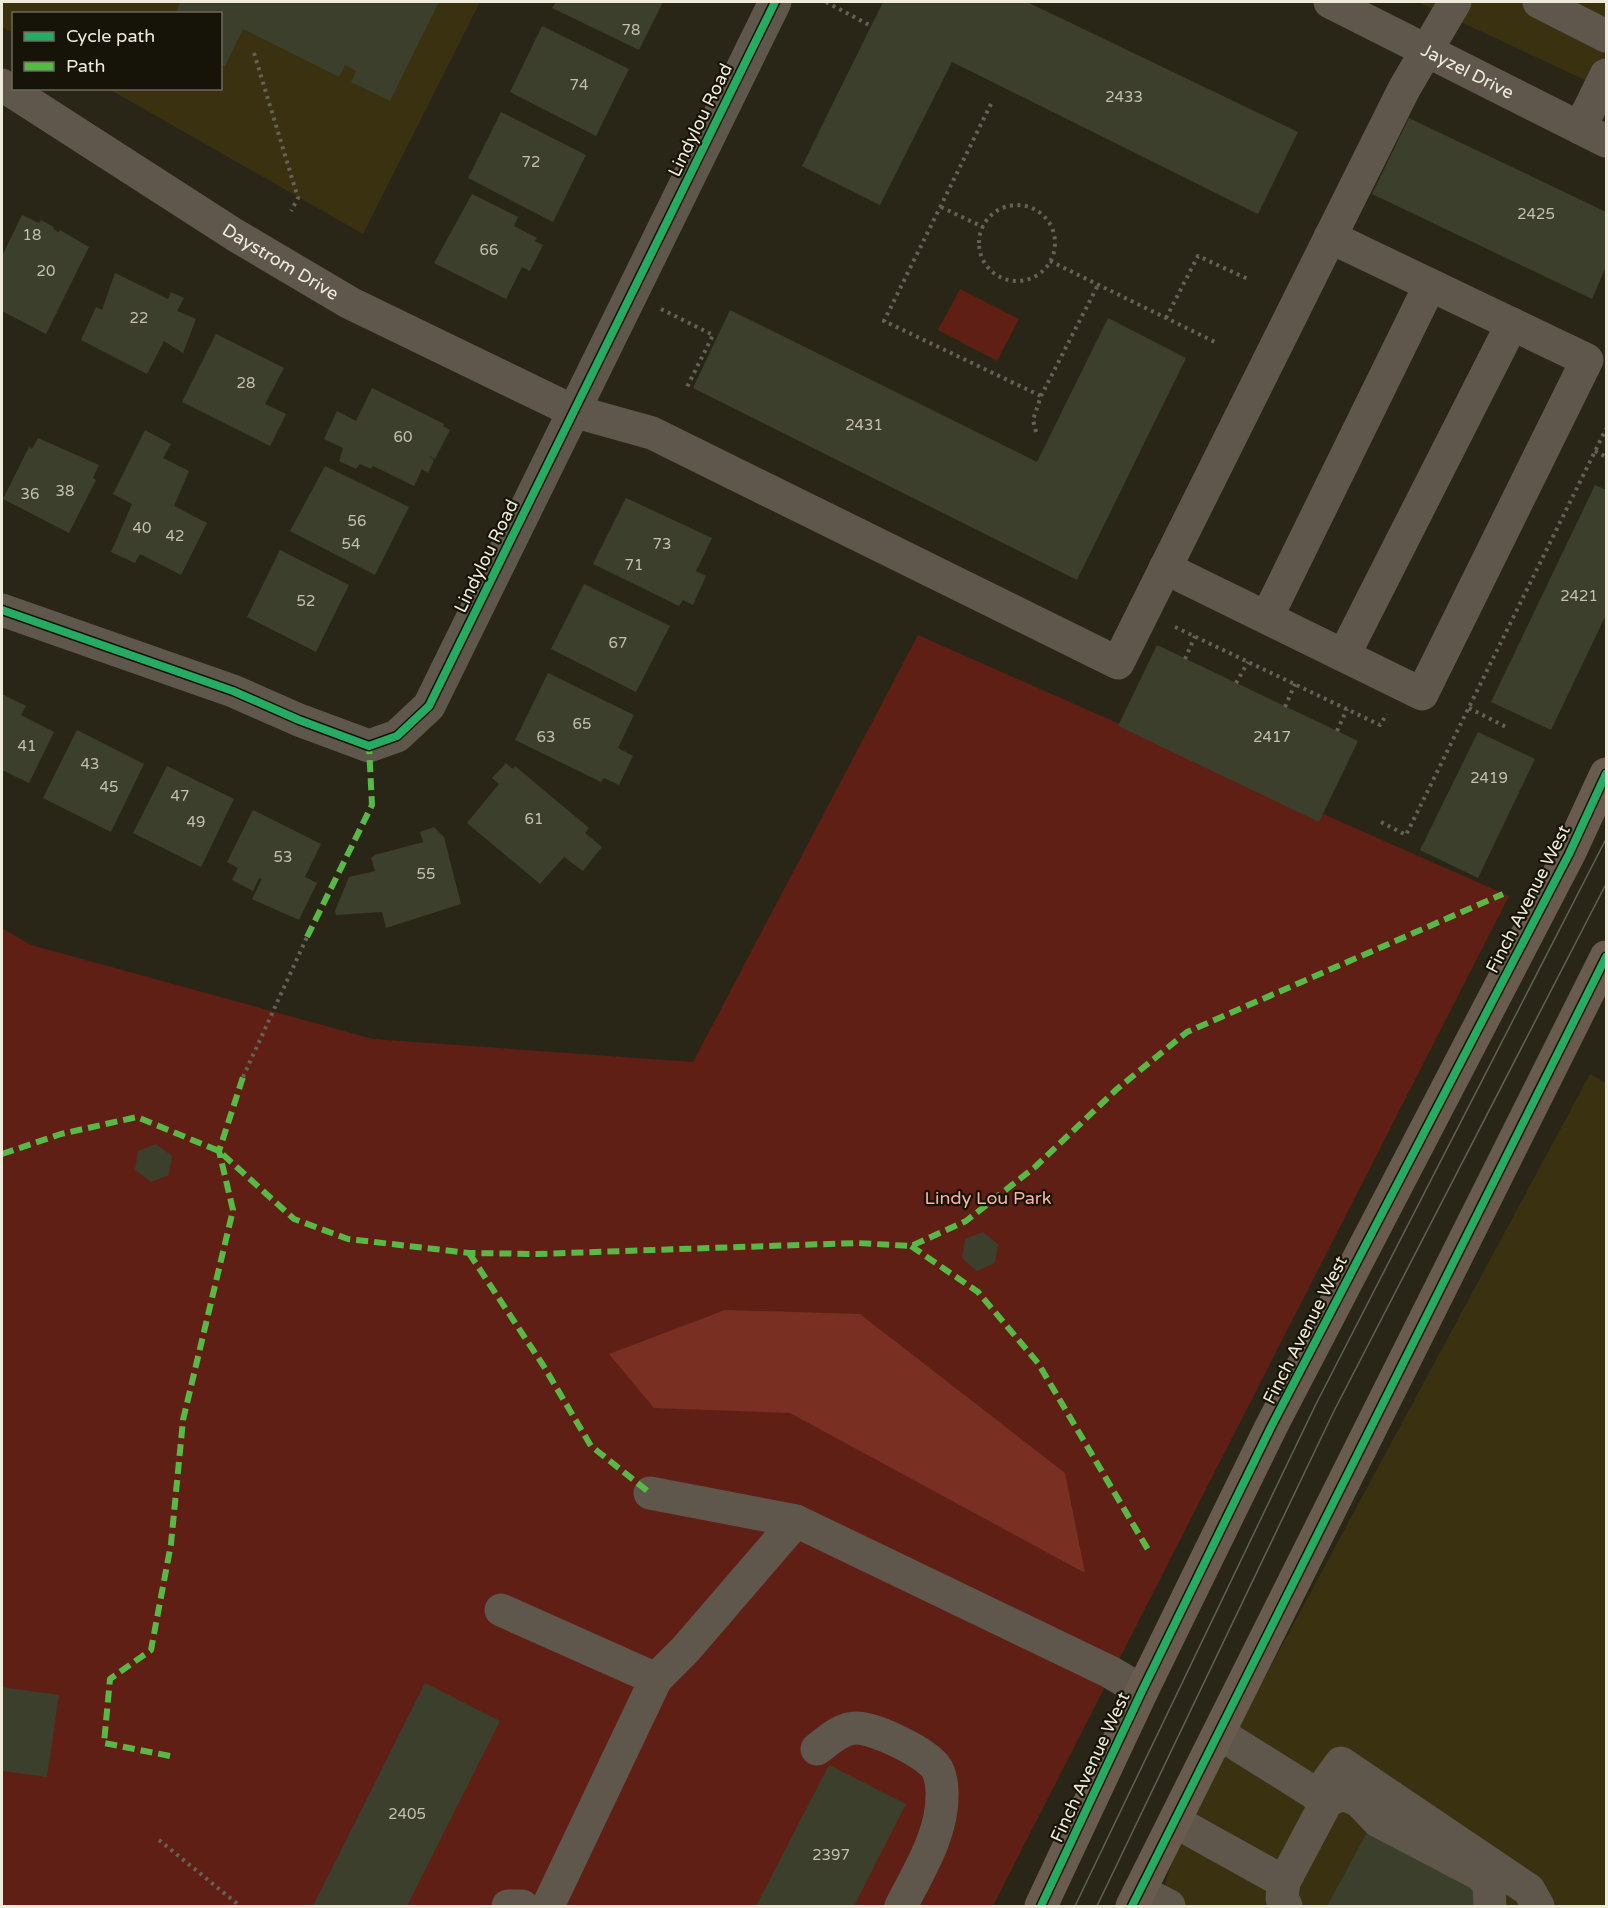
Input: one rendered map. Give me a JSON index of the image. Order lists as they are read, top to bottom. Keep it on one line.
{"streets":{"main road":["Finch Avenue West"],"street":["Jayzel Drive","Lindylou Road","Daystrom Drive"]},"crossings":[["Lindylou Road","Daystrom Drive"]],"parks":["Lindy Lou Park"],"house_numbers":["78","74","2433","72","2425","18","66","20","22","28","2431","60","38","36","56","40","42","54","73","71","2421","52","67","65","63","2417","41","43","2419","45","47","61","49","53","55","2405","2397"],"legend":["Cycle path","Path"]}
